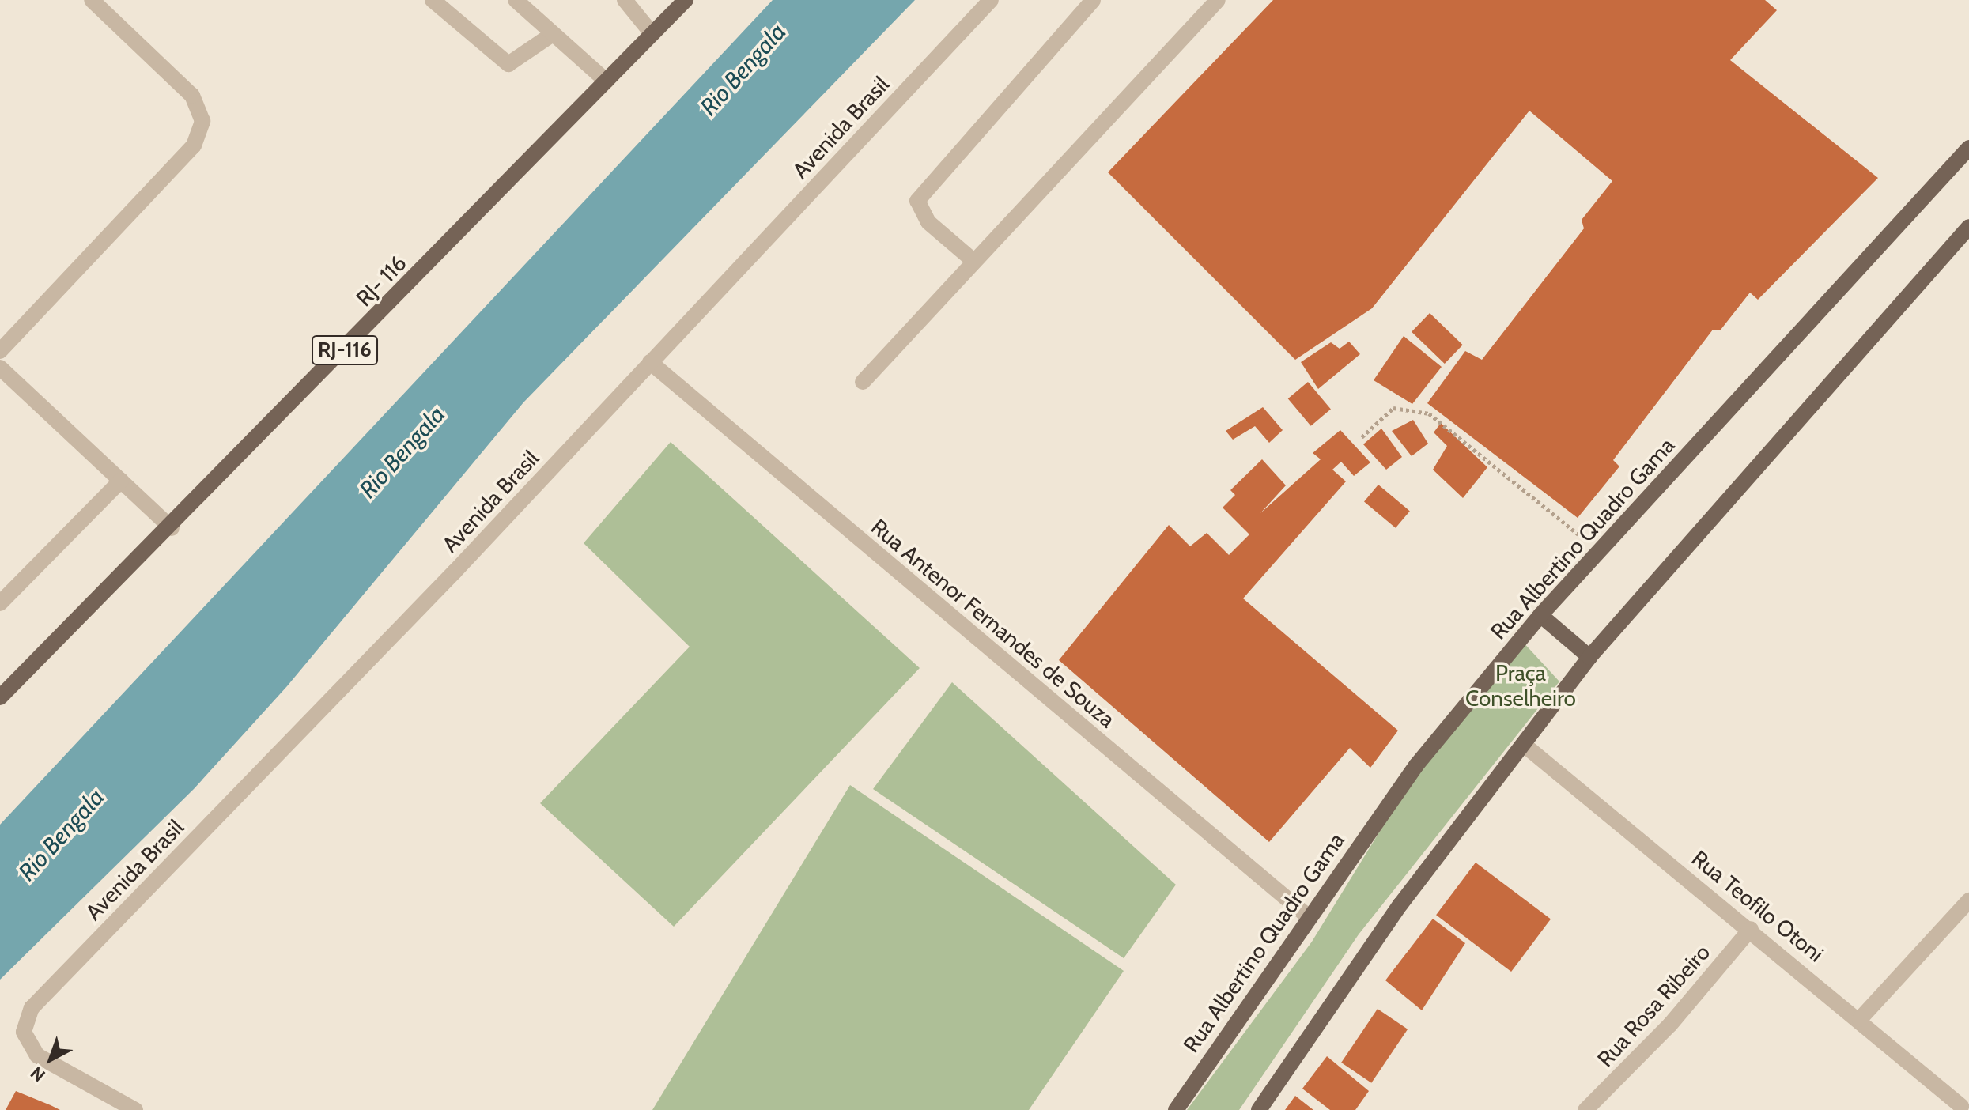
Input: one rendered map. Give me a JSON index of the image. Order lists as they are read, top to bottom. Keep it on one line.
{"streets":{"main road":["RJ- 116","RJ-116","Rua Albertino Quadro Gama"],"street":["Avenida Brasil","Rua Antenor Fernandes de Souza","Rua Teofilo Otoni","Rua Rosa Ribeiro"]},"crossings":[["Avenida Brasil","Rua Antenor Fernandes de Souza"],["Rua Albertino Quadro Gama","Rua Antenor Fernandes de Souza"],["Rua Teofilo Otoni","Rua Rosa Ribeiro"]],"water":["Rio Bengala"],"parks":["Praça Conselheiro"],"north":"bottom left"}
